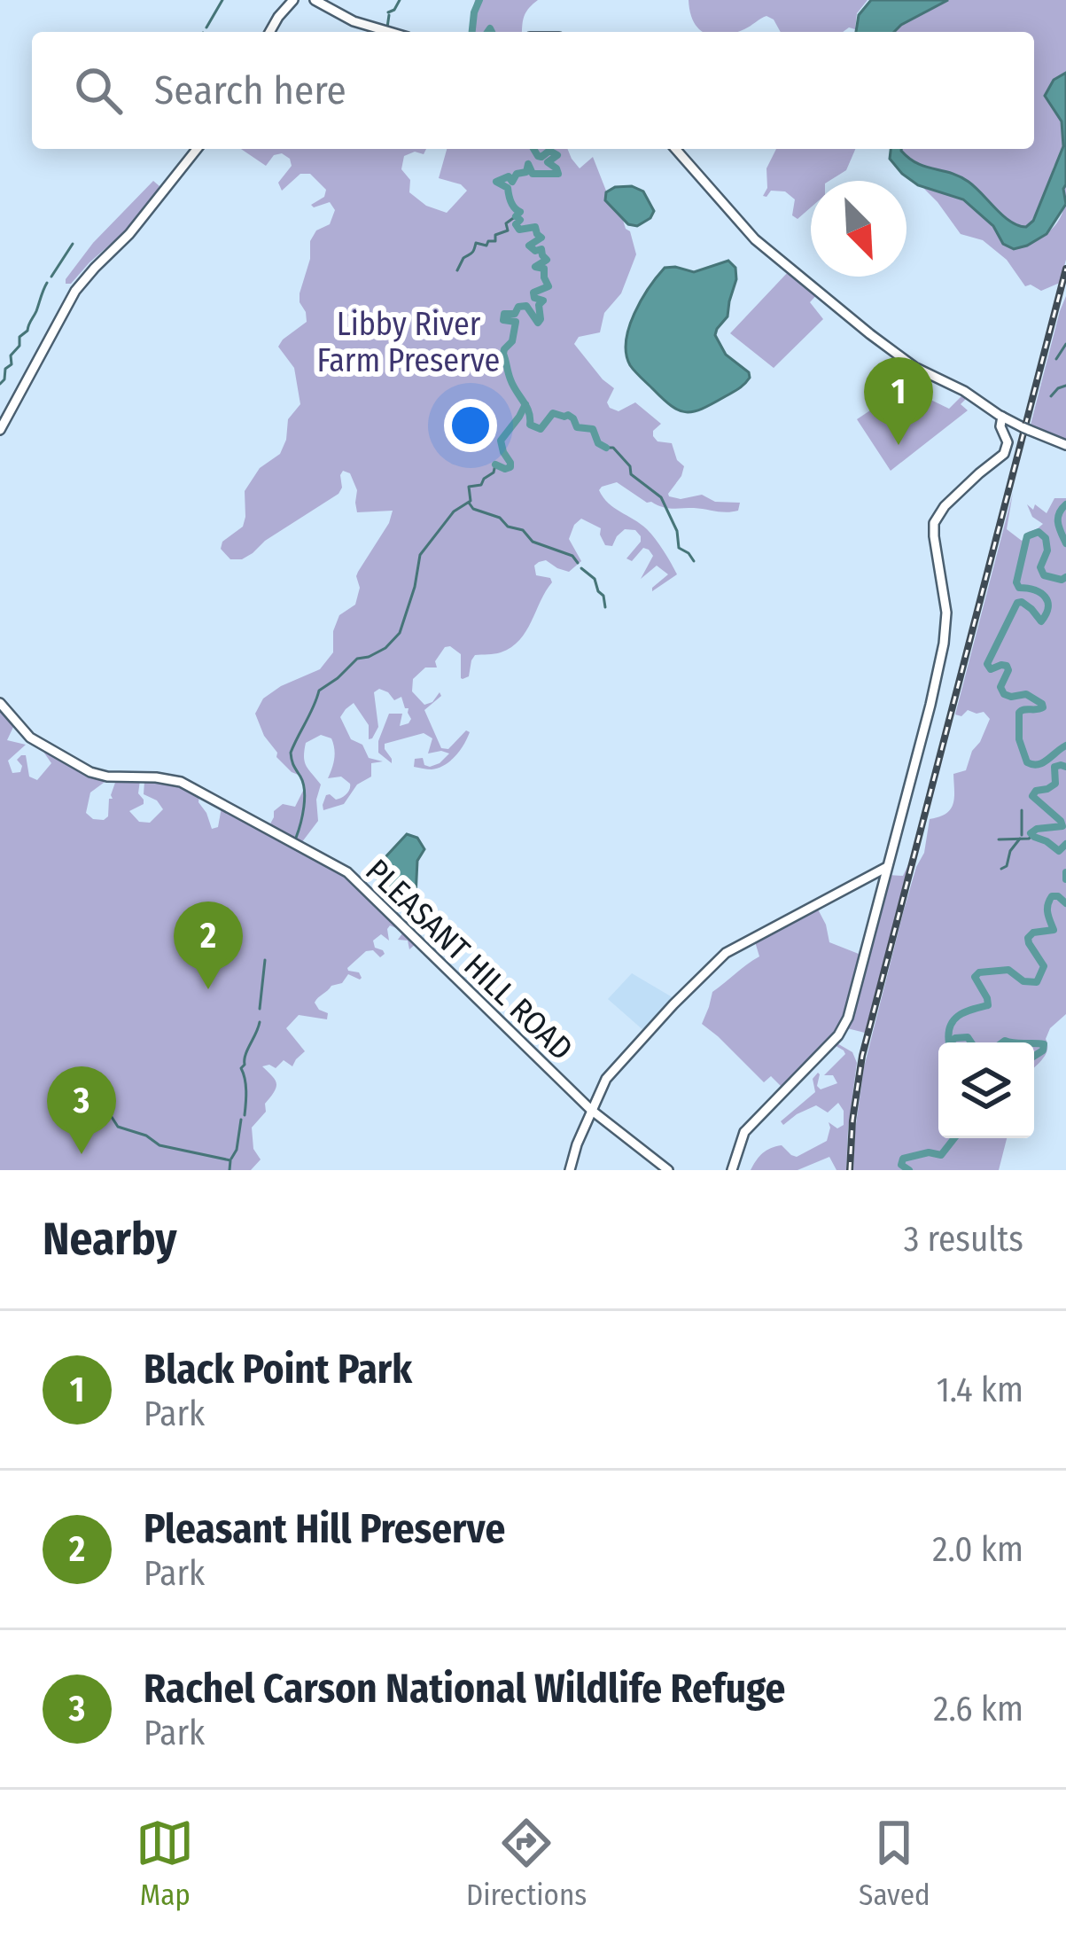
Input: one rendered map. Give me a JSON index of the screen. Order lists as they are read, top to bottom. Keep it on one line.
{"streets":{"street":["PLEASANT HILL ROAD"]},"parks":["Libby River Farm Preserve"],"north":"bottom right","page":{"search":"Search here","pins":["1","2","3"],"heading":["Nearby","3 results"],"list":[{"mark":"1","name":"Black Point Park","note":"Park","value":"1.4 km"},{"mark":"2","name":"Pleasant Hill Preserve","note":"Park","value":"2.0 km"},{"mark":"3","name":"Rachel Carson National Wildlife Refuge","note":"Park","value":"2.6 km"}],"nav":["Map","Directions","Saved"]}}
